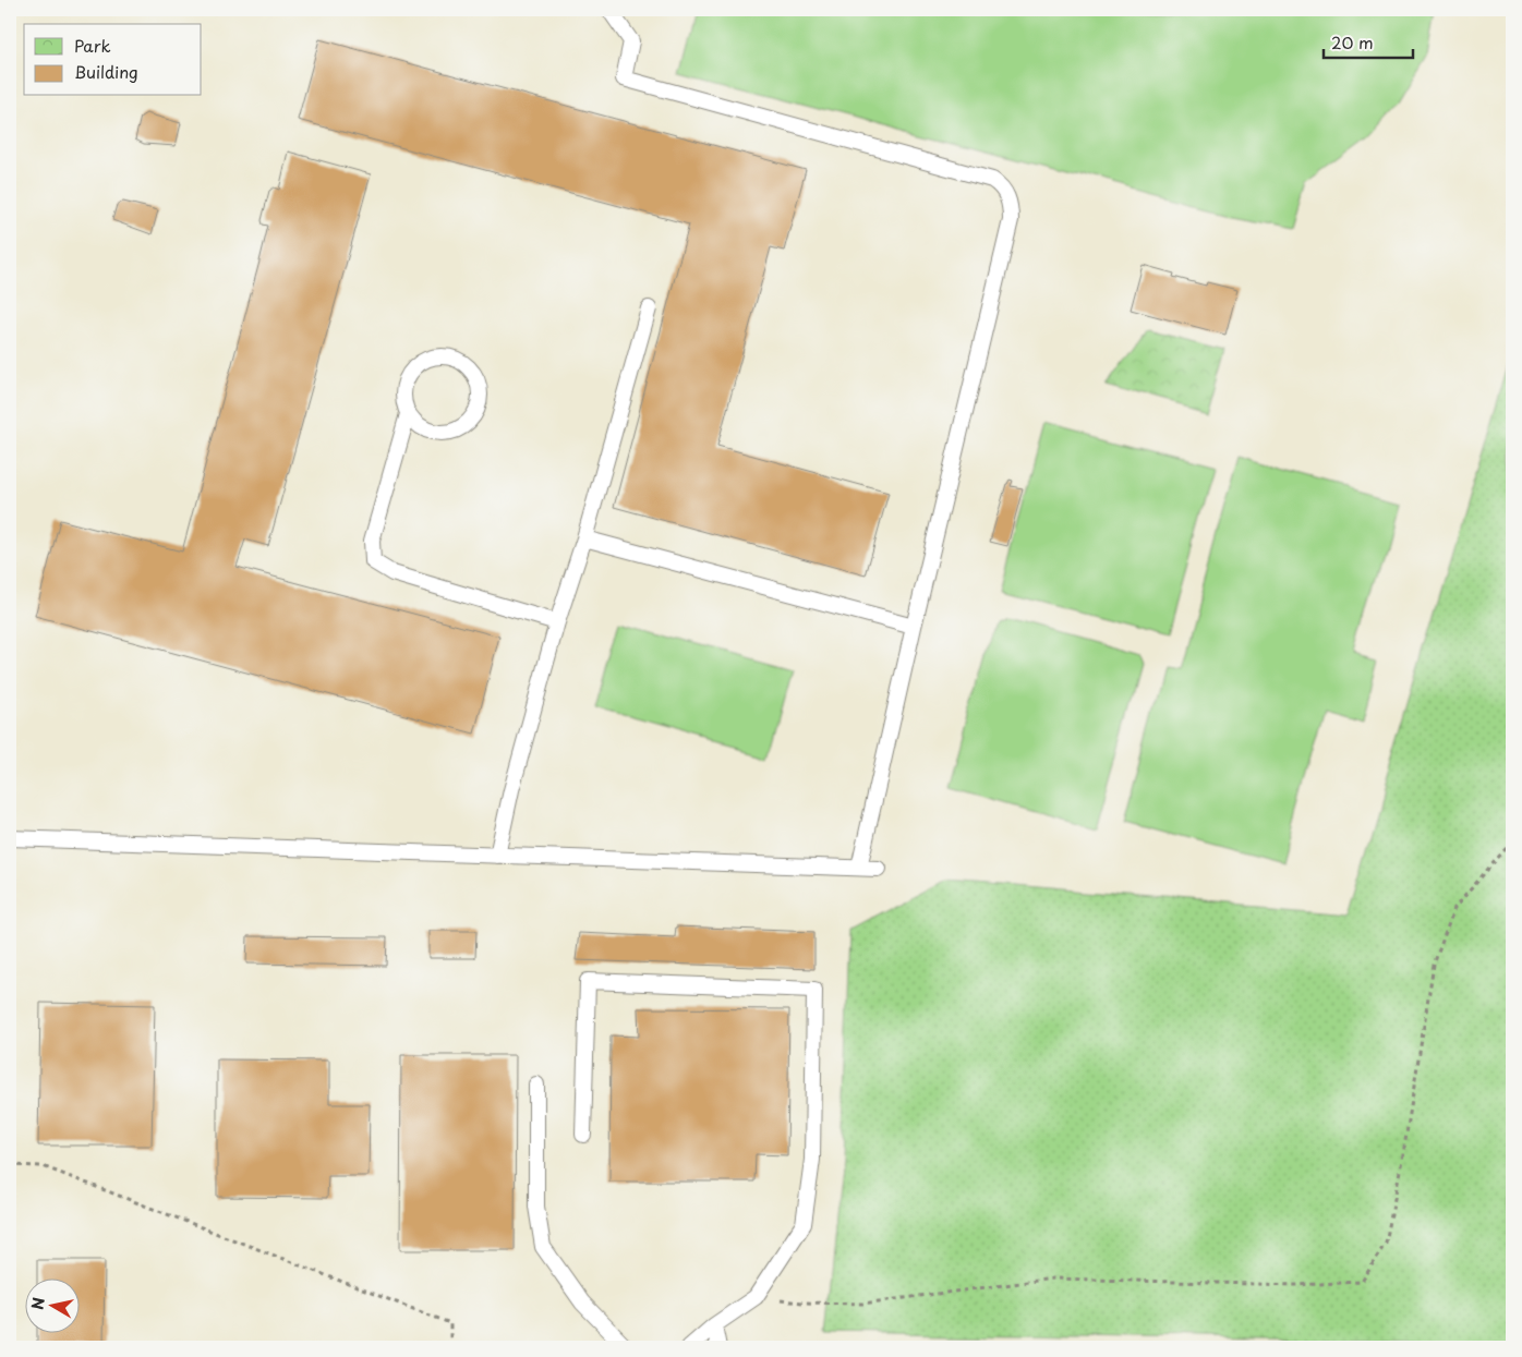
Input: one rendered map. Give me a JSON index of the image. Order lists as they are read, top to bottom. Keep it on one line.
{"legend":["Park","Building"],"scale_bar":"20 m","north":"left"}
